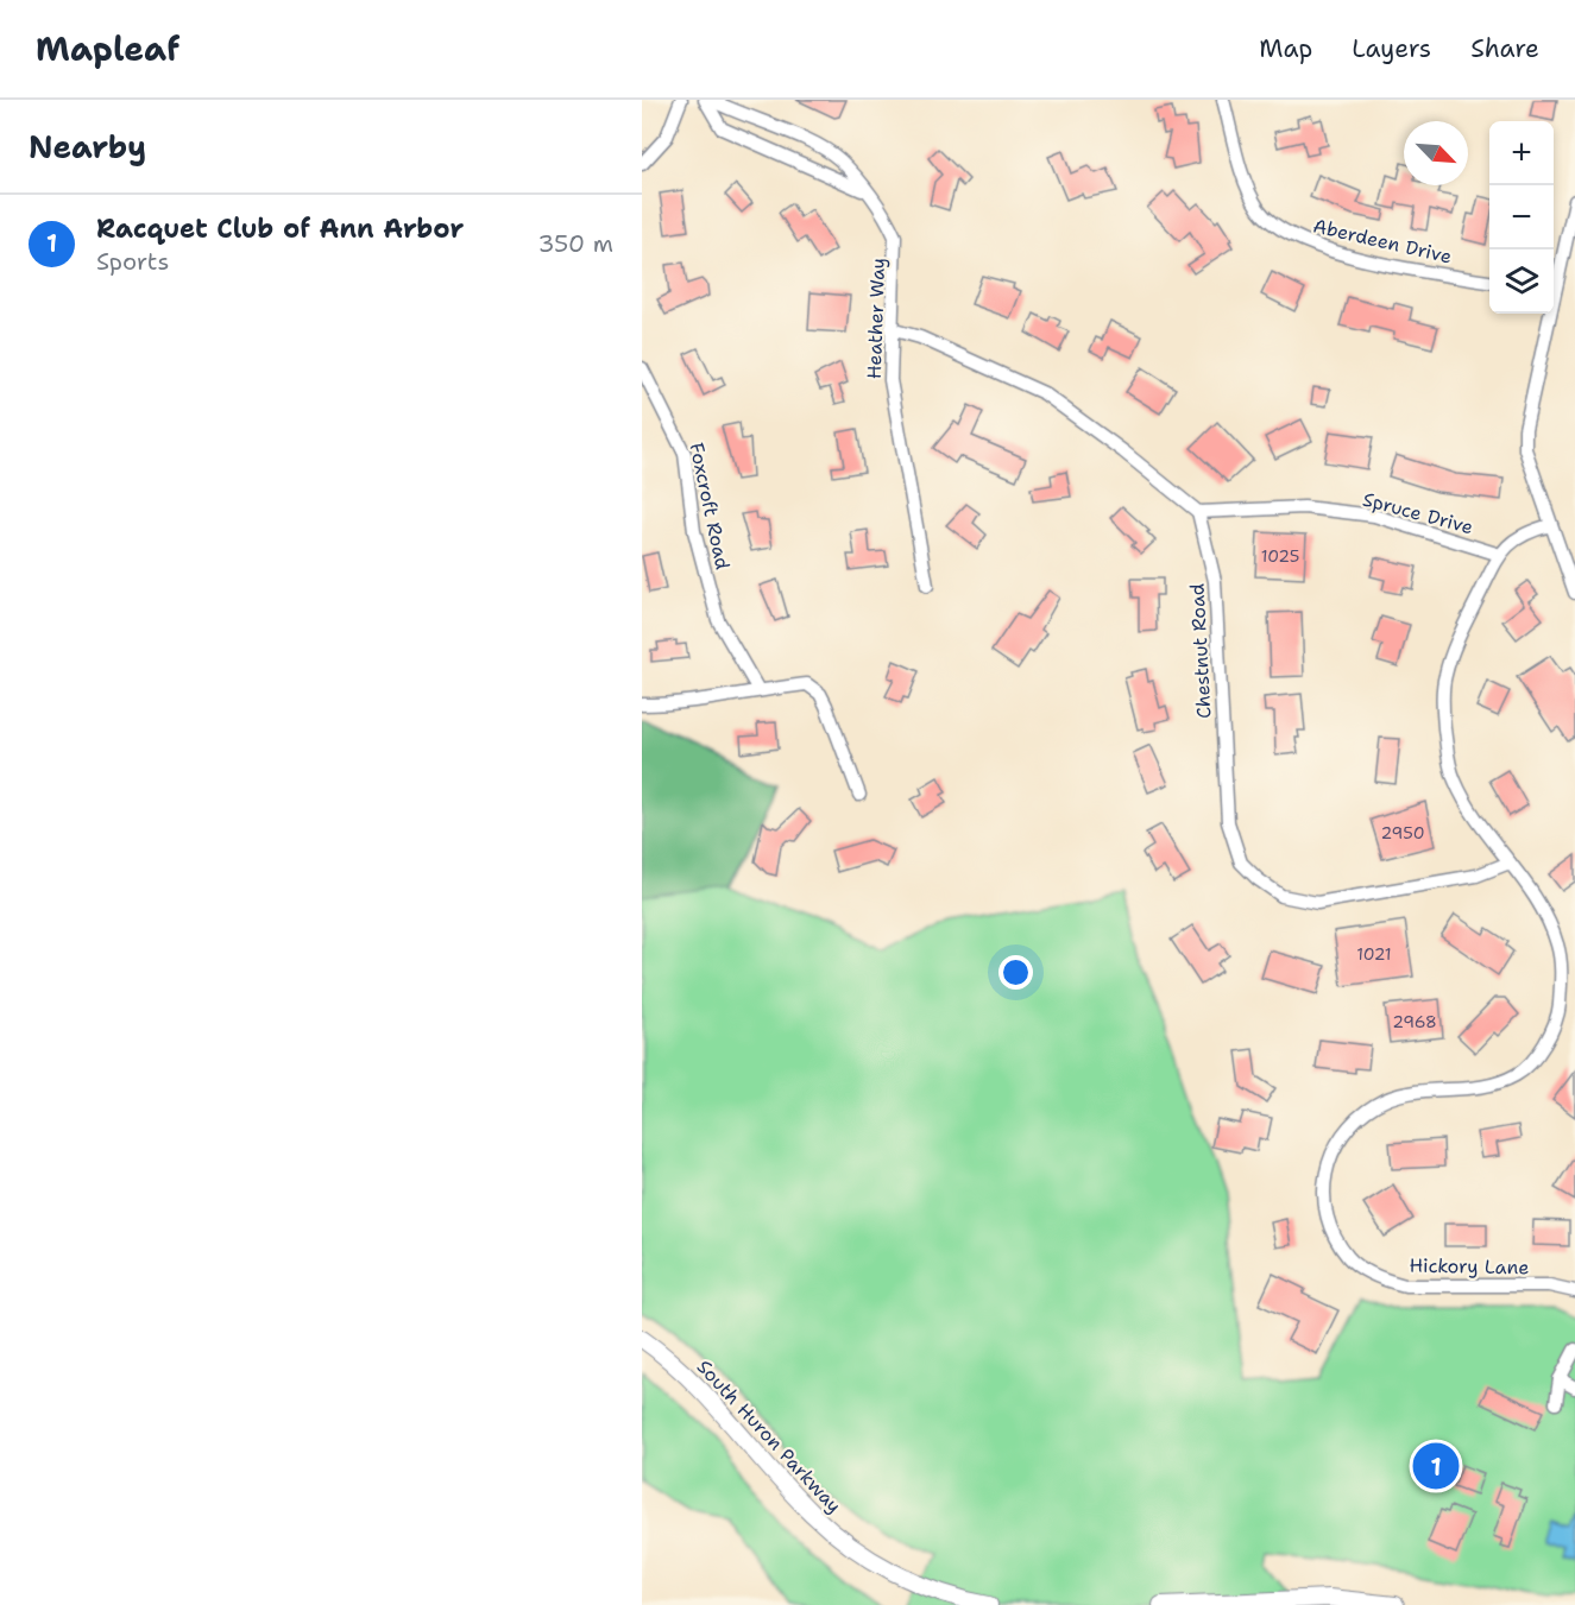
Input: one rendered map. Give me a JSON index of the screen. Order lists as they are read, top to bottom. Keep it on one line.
{"streets":{"main road":["South Huron Parkway"],"street":["Aberdeen Drive","Heather Way","Foxcroft Road","Spruce Drive","Chestnut Road","Hickory Lane"]},"crossings":[["Spruce Drive","Chestnut Road"],["Spruce Drive","Hickory Lane"],["Chestnut Road","Hickory Lane"]],"house_numbers":["1025","2950","1021","2968"],"north":"bottom right","page":{"header":"Mapleaf","nav":["Map","Layers","Share"],"heading":"Nearby","map_buttons":["+","−"],"list":[{"mark":"1","name":"Racquet Club of Ann Arbor","note":"Sports","value":"350 m"}],"pins":"1"}}
